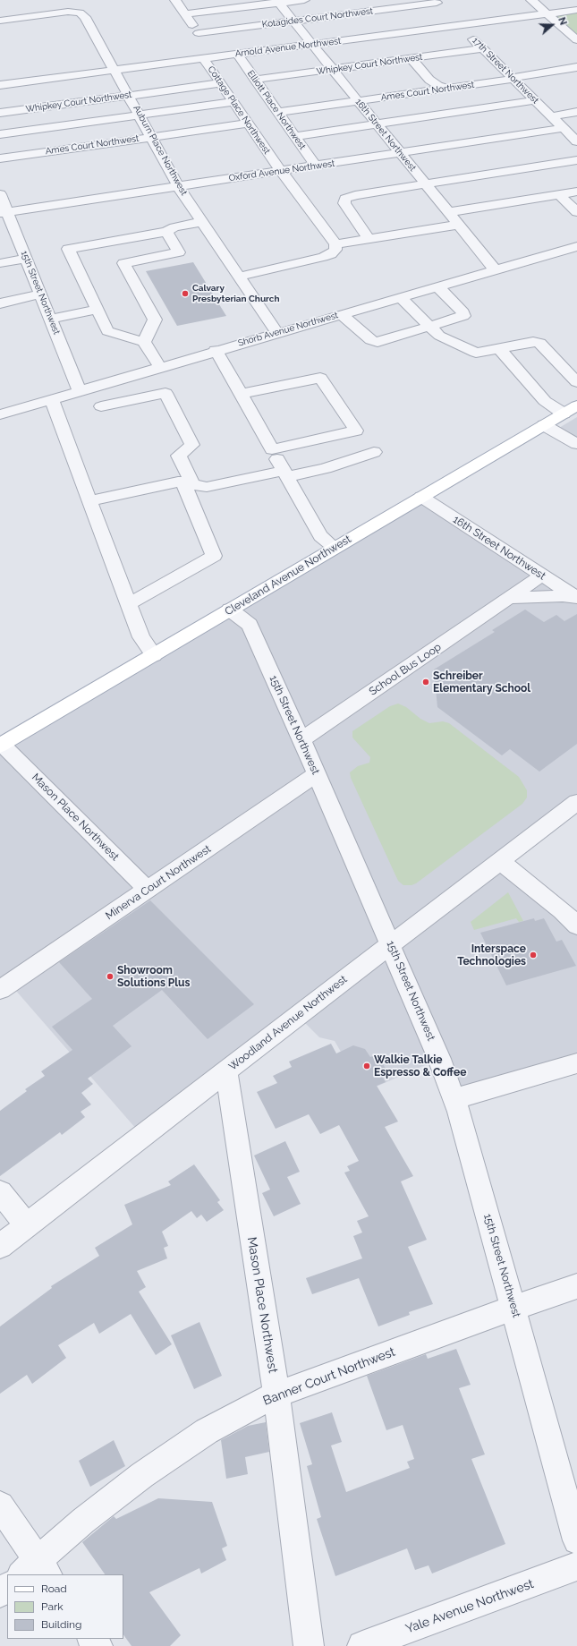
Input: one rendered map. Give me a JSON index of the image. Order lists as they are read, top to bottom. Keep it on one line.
{"streets":{"main road":["Cleveland Avenue Northwest"],"street":["Kotagides Court Northwest","Arnold Avenue Northwest","Whipkey Court Northwest","17th Street Northwest","Ames Court Northwest","Cottage Place Northwest","Elliott Place Northwest","16th Street Northwest","Auburn Place Northwest","Oxford Avenue Northwest","15th Street Northwest","Shorb Avenue Northwest","School Bus Loop","Mason Place Northwest","Minerva Court Northwest","Woodland Avenue Northwest","Banner Court Northwest","Yale Avenue Northwest"]},"crossings":[["Kotagides Court Northwest","17th Street Northwest"],["Kotagides Court Northwest","Cottage Place Northwest"],["Kotagides Court Northwest","16th Street Northwest"],["Arnold Avenue Northwest","17th Street Northwest"],["Arnold Avenue Northwest","Cottage Place Northwest"],["Arnold Avenue Northwest","Elliott Place Northwest"],["Arnold Avenue Northwest","16th Street Northwest"],["Arnold Avenue Northwest","Auburn Place Northwest"],["Whipkey Court Northwest","17th Street Northwest"],["Whipkey Court Northwest","Cottage Place Northwest"],["Whipkey Court Northwest","Elliott Place Northwest"],["Whipkey Court Northwest","16th Street Northwest"],["Whipkey Court Northwest","Auburn Place Northwest"],["17th Street Northwest","Ames Court Northwest"],["17th Street Northwest","Oxford Avenue Northwest"],["Ames Court Northwest","Cottage Place Northwest"],["Ames Court Northwest","Elliott Place Northwest"],["Ames Court Northwest","16th Street Northwest"],["Ames Court Northwest","Auburn Place Northwest"],["Cottage Place Northwest","Oxford Avenue Northwest"],["Elliott Place Northwest","Oxford Avenue Northwest"],["16th Street Northwest","Oxford Avenue Northwest"],["16th Street Northwest","Shorb Avenue Northwest"],["16th Street Northwest","Cleveland Avenue Northwest"],["16th Street Northwest","School Bus Loop"],["Auburn Place Northwest","Oxford Avenue Northwest"],["Auburn Place Northwest","Shorb Avenue Northwest"],["Oxford Avenue Northwest","15th Street Northwest"],["15th Street Northwest","Shorb Avenue Northwest"],["15th Street Northwest","Cleveland Avenue Northwest"],["15th Street Northwest","School Bus Loop"],["15th Street Northwest","Minerva Court Northwest"],["15th Street Northwest","Woodland Avenue Northwest"],["15th Street Northwest","Banner Court Northwest"],["Cleveland Avenue Northwest","Mason Place Northwest"],["Mason Place Northwest","Minerva Court Northwest"],["Mason Place Northwest","Woodland Avenue Northwest"],["Mason Place Northwest","Banner Court Northwest"]],"places":["Calvary Presbyterian Church","Schreiber Elementary School","Interspace Technologies","Showroom Solutions Plus","Walkie Talkie Espresso & Coffee"],"legend":["Road","Park","Building"],"north":"right"}
